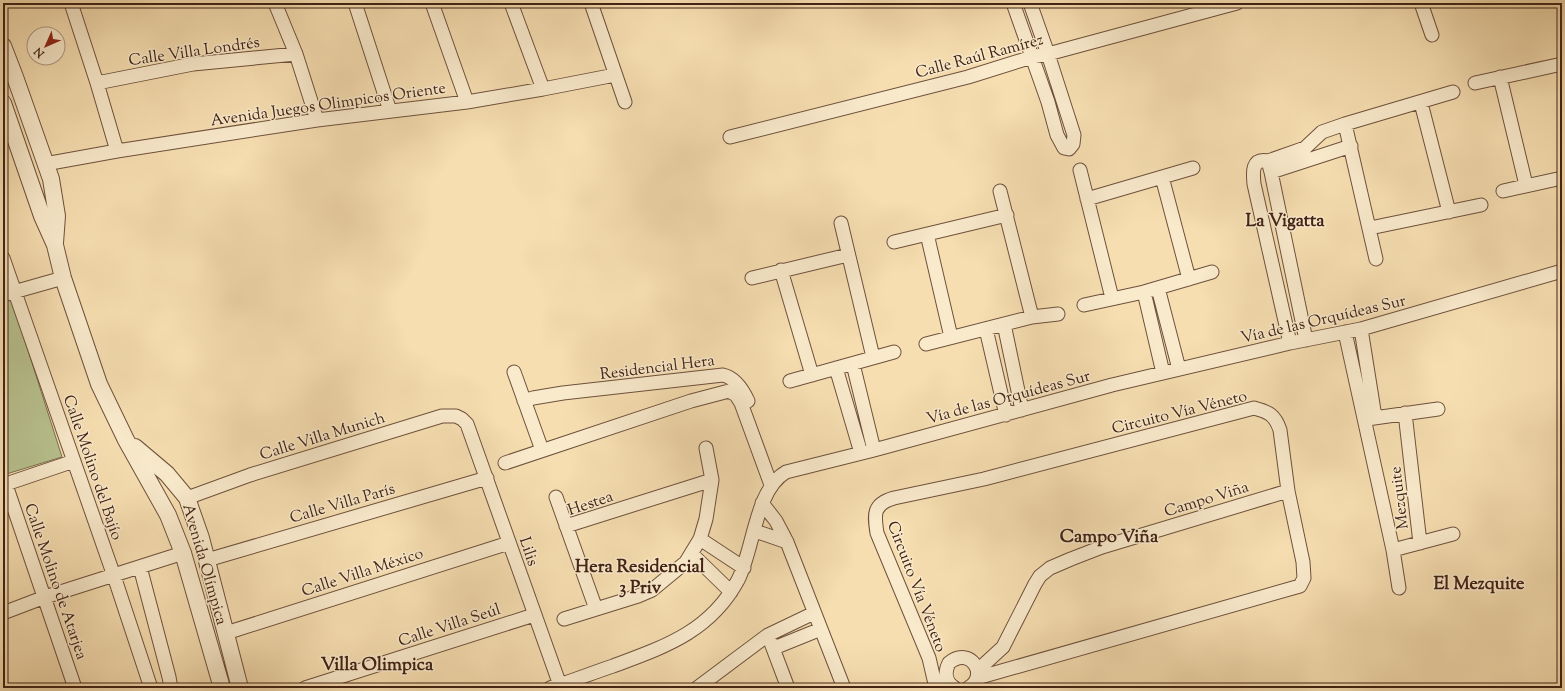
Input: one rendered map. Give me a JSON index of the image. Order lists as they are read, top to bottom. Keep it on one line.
{"streets":{"street":["Calle Villa Londrés","Calle Raúl Ramírez","Avenida Juegos Olimpicos Oriente","Vía de las Orquídeas Sur","Residencial Hera","Circuito Vía Véneto","Calle Villa Munich","Calle Molino del Bajío","Campo Viña","Mezquite","Calle Villa París","Hestea","Lilis","Avenida Olímpica","Calle Villa México","Calle Molino de Atarjea","Calle Villa Seúl"]},"crossings":[["Avenida Juegos Olimpicos Oriente","Avenida Olímpica"],["Vía de las Orquídeas Sur","Residencial Hera"],["Vía de las Orquídeas Sur","Mezquite"],["Circuito Vía Véneto","Campo Viña"],["Calle Villa Munich","Lilis"],["Calle Villa Munich","Avenida Olímpica"],["Calle Villa París","Lilis"],["Calle Villa París","Avenida Olímpica"],["Lilis","Calle Villa México"],["Lilis","Calle Villa Seúl"],["Avenida Olímpica","Calle Villa México"]],"districts":["La Vigatta","Campo Viña","Hera Residencial 3 Priv","El Mezquite","Villa Olimpica"],"north":"bottom left"}
